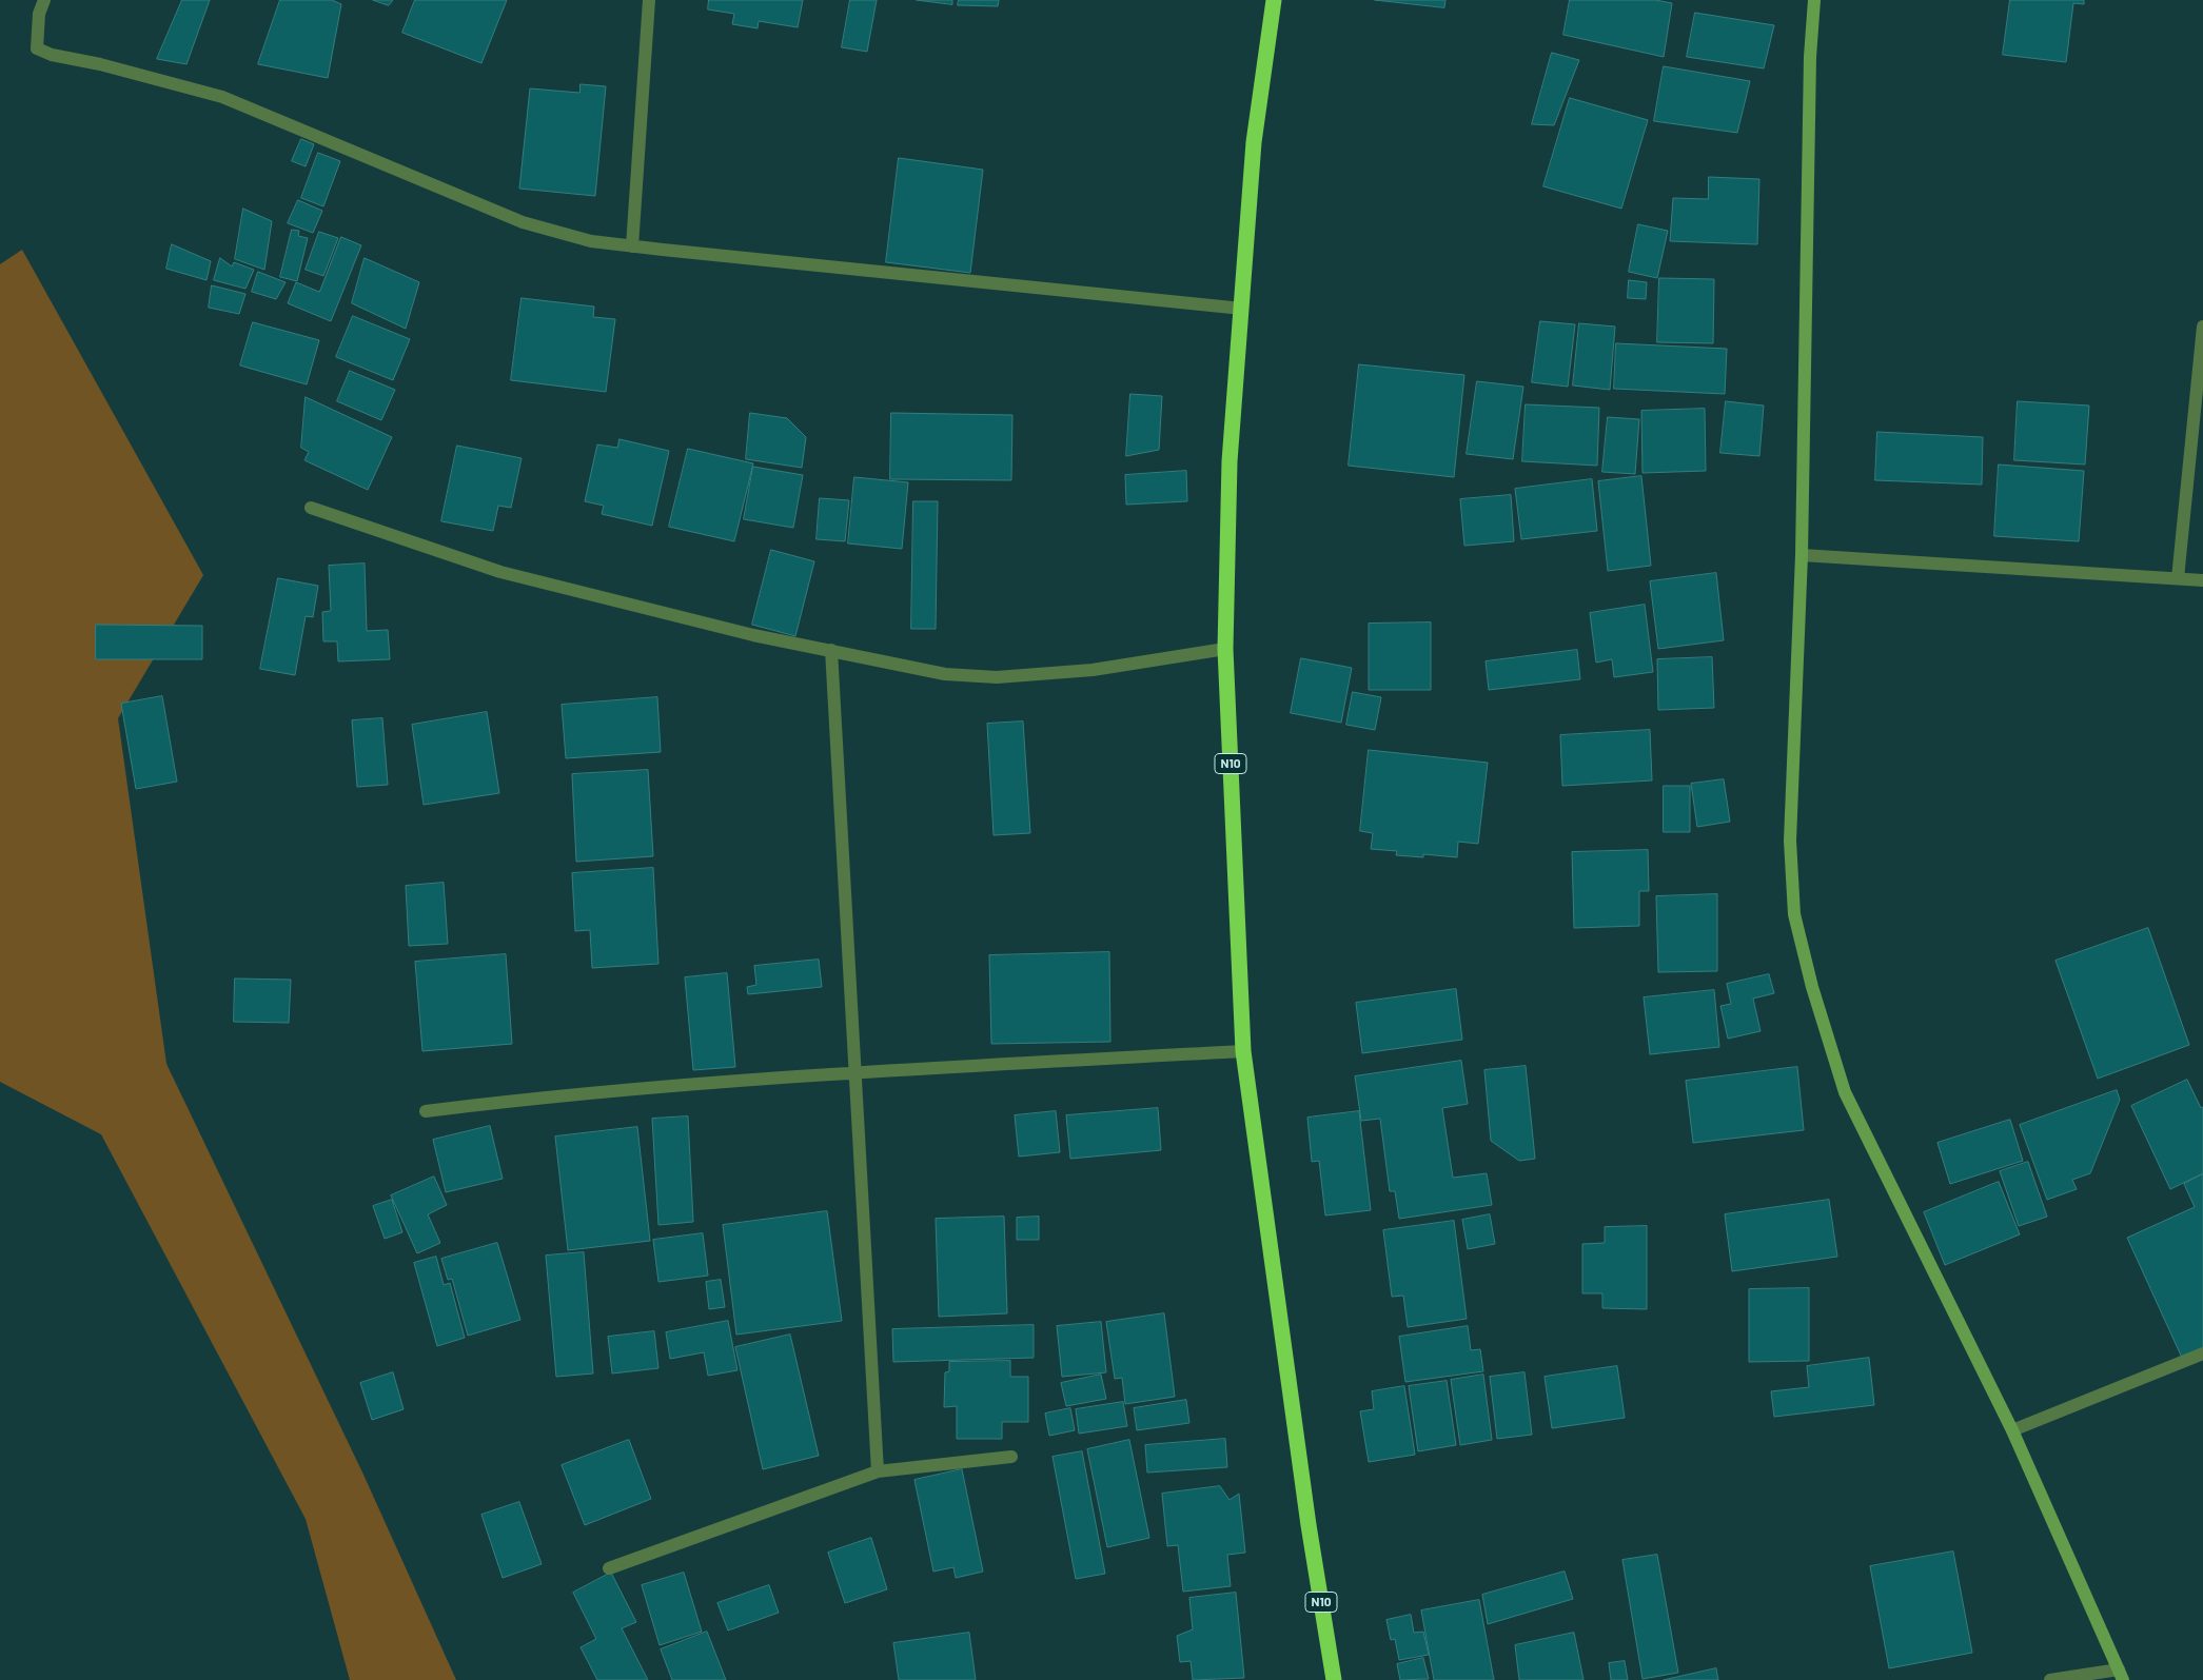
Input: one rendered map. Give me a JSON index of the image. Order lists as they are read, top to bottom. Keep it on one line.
{"streets":{"highway":["N10"]}}
